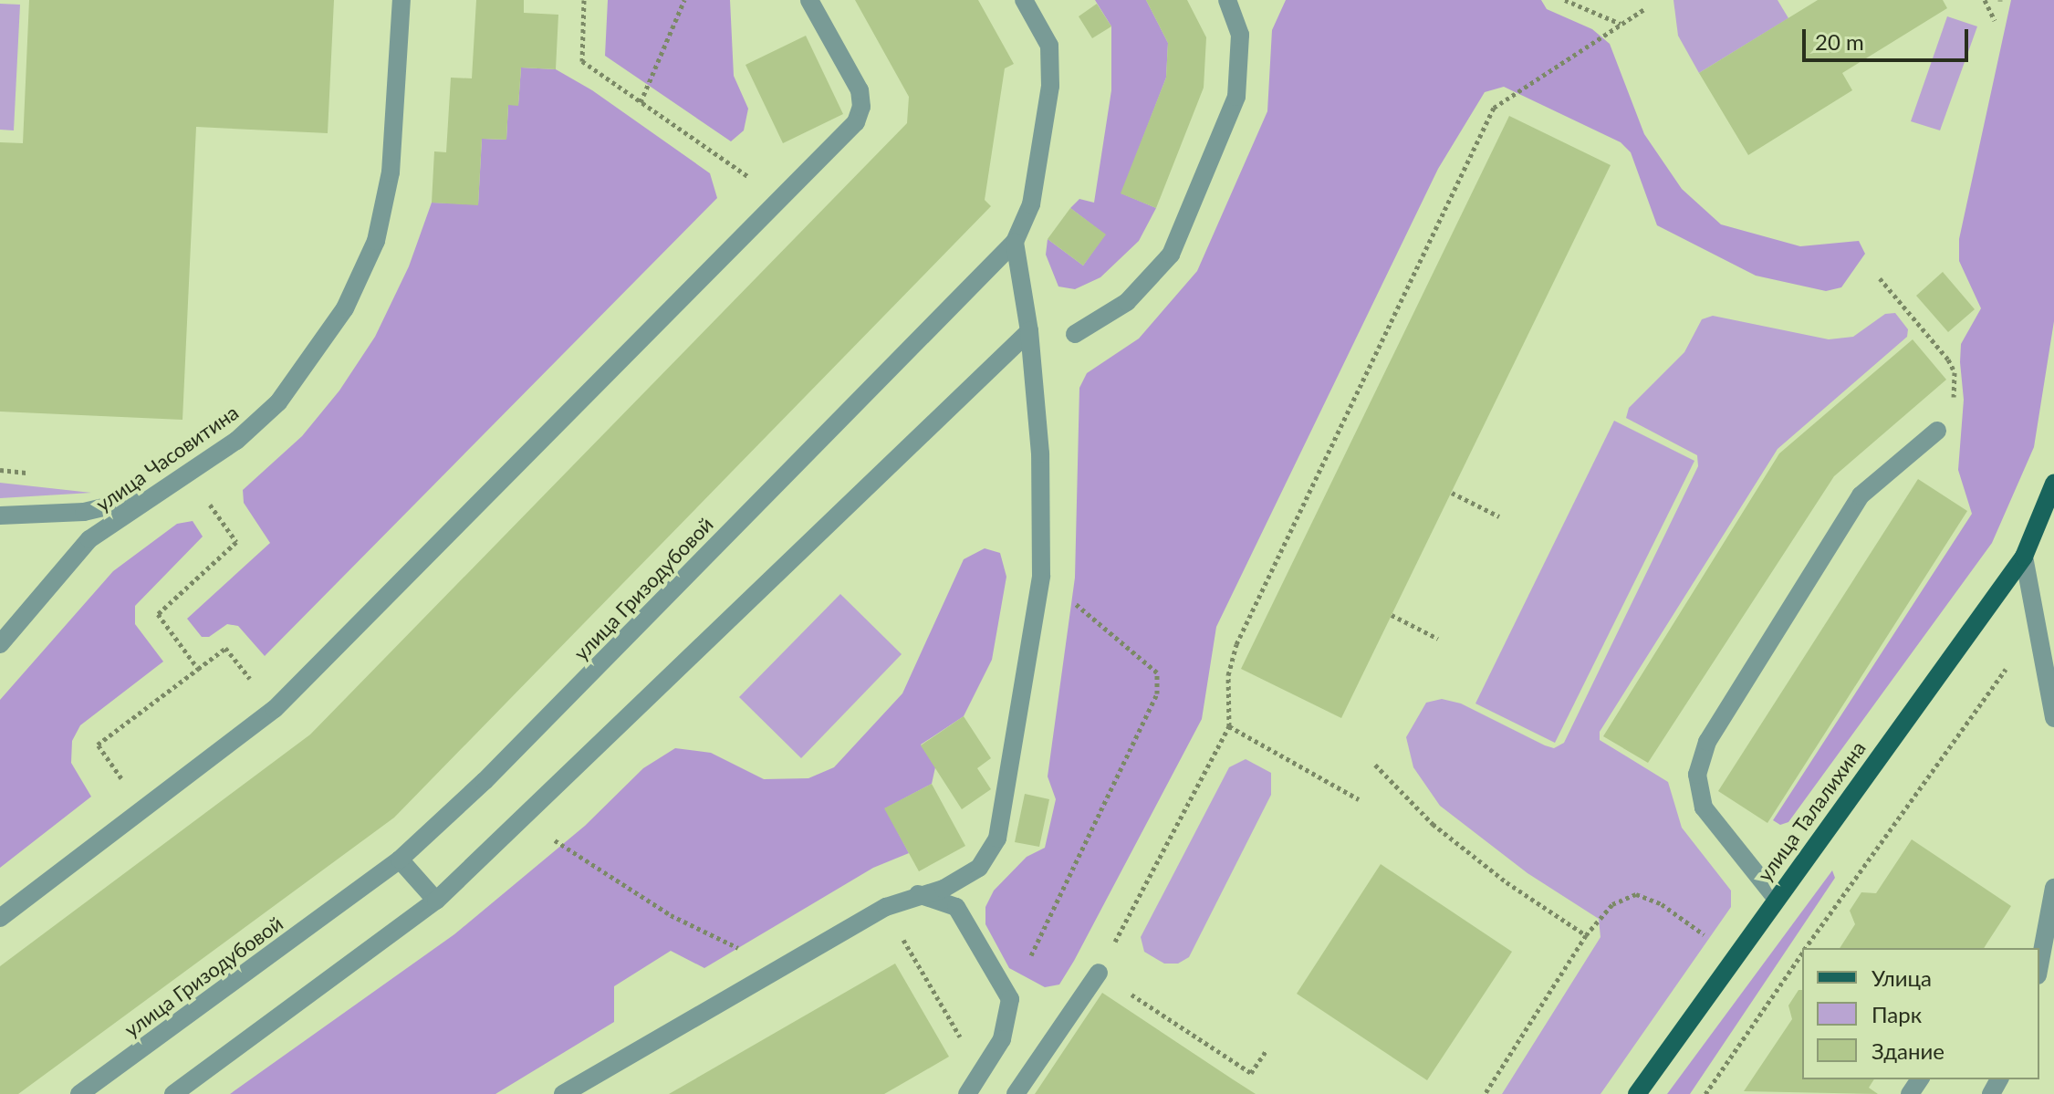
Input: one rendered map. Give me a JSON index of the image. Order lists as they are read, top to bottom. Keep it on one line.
{"streets":{"main road":["улица Талалихина"],"street":["улица Часовитина","улица Гризодубовой"]},"legend":["Улица","Парк","Здание"],"scale_bar":"20 m"}
